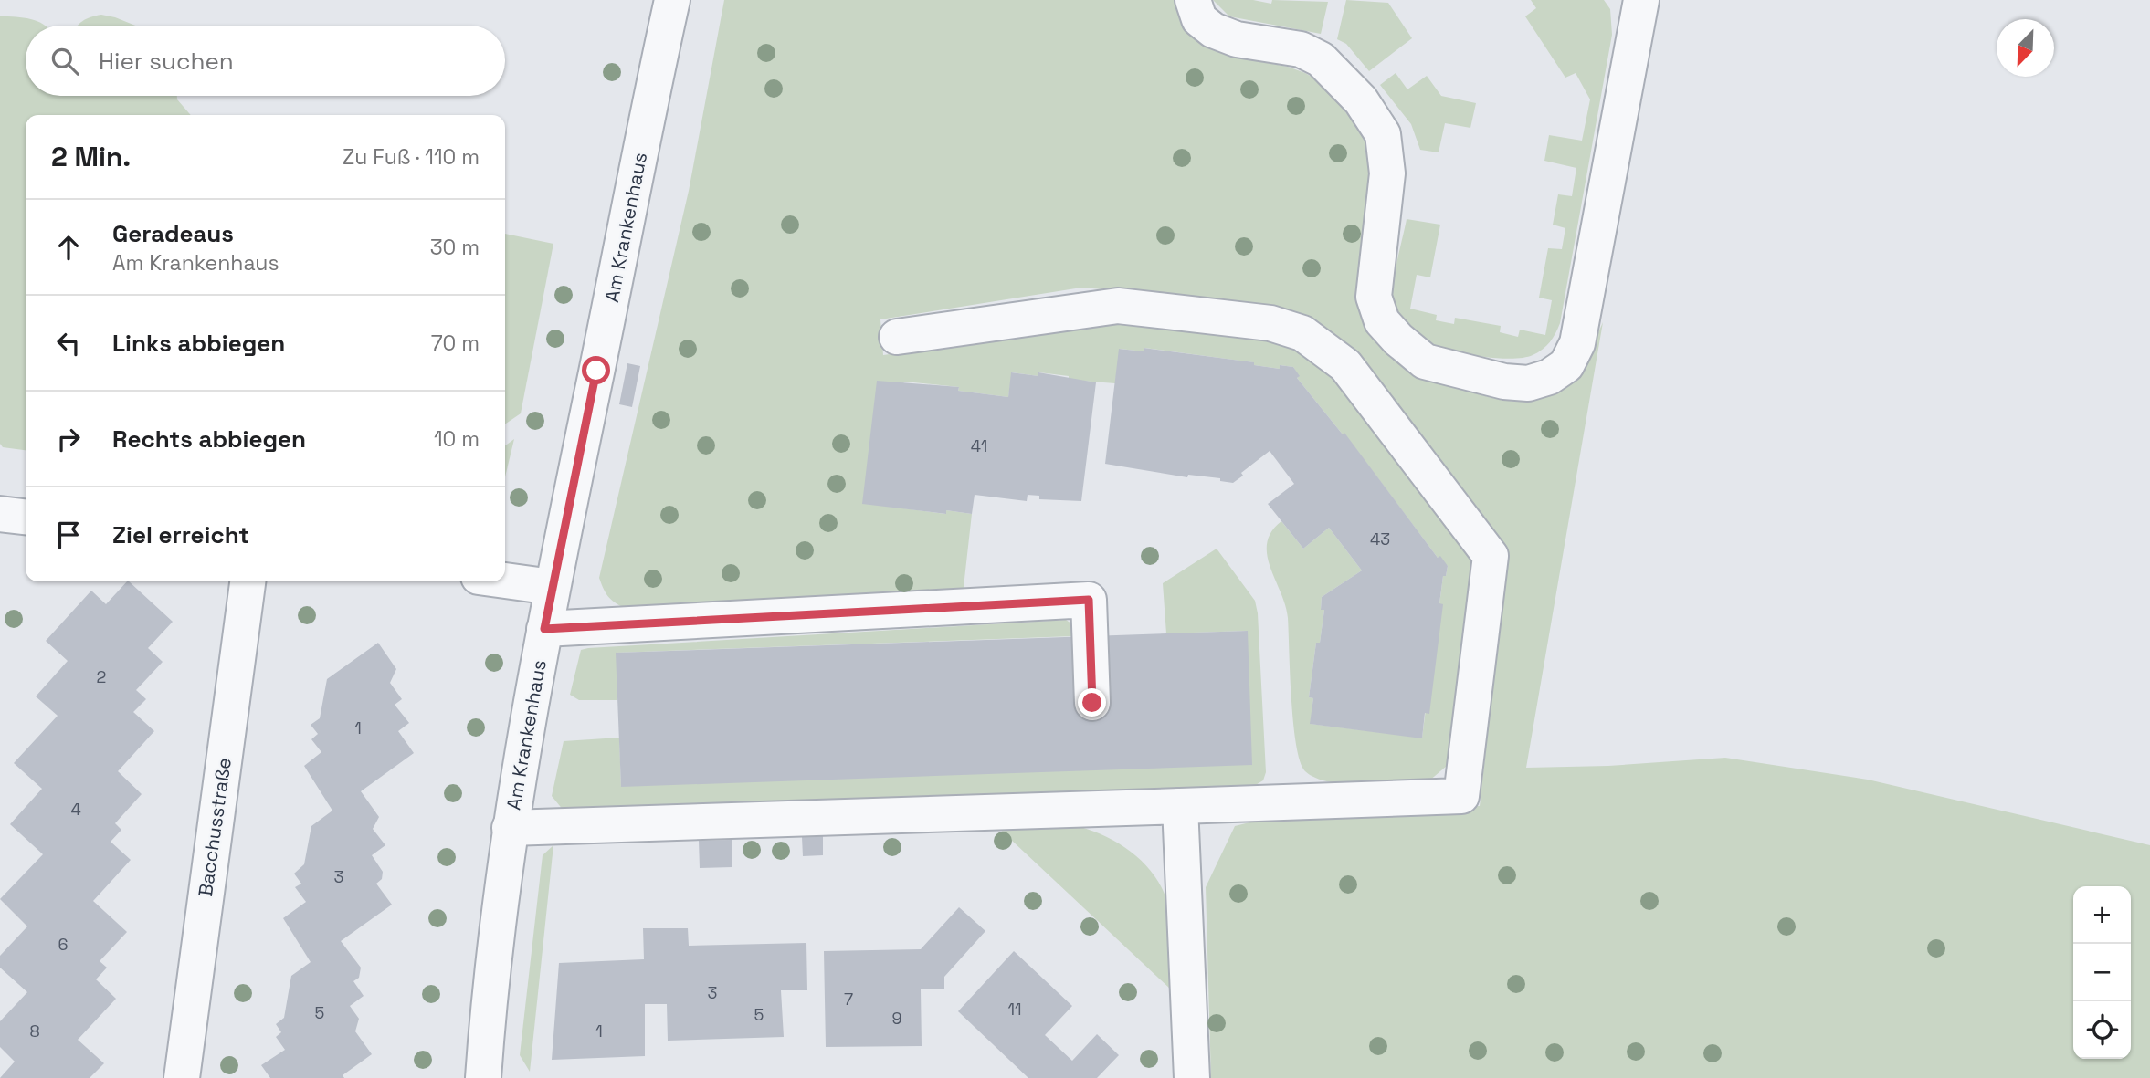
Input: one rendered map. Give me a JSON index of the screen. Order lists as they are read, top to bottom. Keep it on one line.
{"streets":{"street":["Am Krankenhaus","Bacchusstraße"]},"house_numbers":["41","43","2","1","4","3","6","3","7","11","5","5","9","8","1"],"north":"bottom left","page":{"search":"Hier suchen","heading":["2 Min.","Zu Fuß · 110 m"],"list":[["Geradeaus","Am Krankenhaus","30 m"],["Links abbiegen","70 m"],["Rechts abbiegen","10 m"],"Ziel erreicht"],"map_buttons":["+","−"]}}
